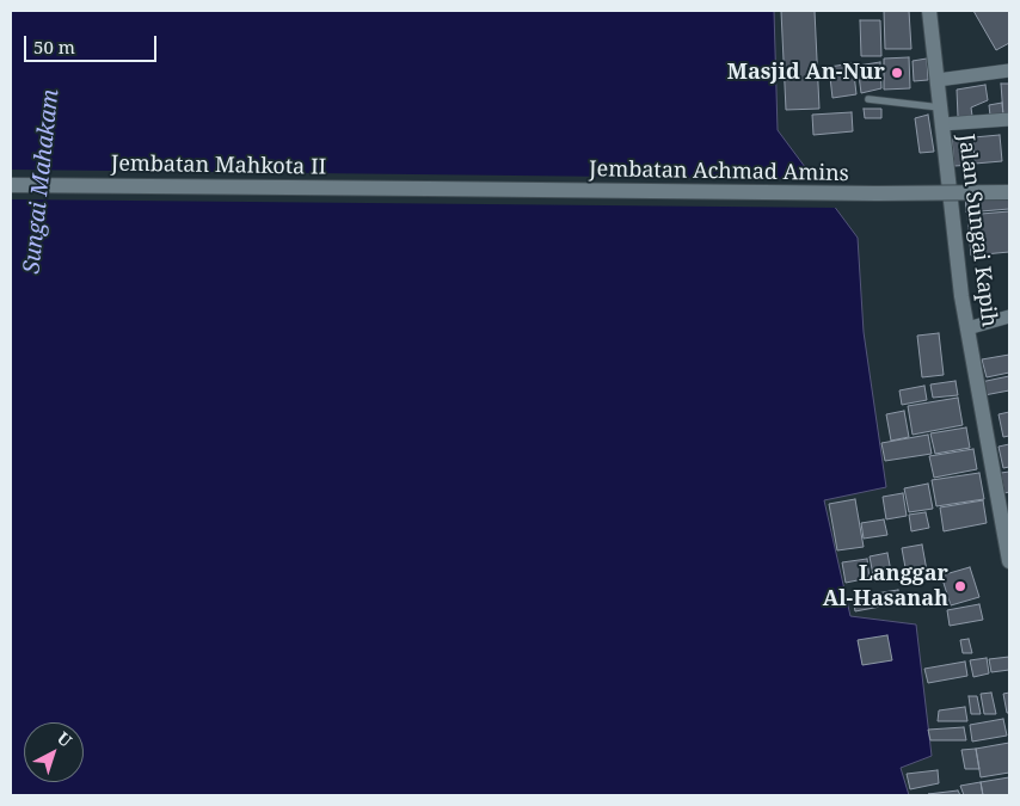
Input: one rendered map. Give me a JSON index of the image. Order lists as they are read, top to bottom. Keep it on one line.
{"streets":{"main road":["Jembatan Mahkota II","Jembatan Achmad Amins","Jalan Sungai Kapih"]},"crossings":[["Jembatan Mahkota II","Jembatan Achmad Amins"]],"water":["Sungai Mahakam"],"places":["Masjid An-Nur","Langgar Al-Hasanah"],"scale_bar":"50 m","north":"top right"}
